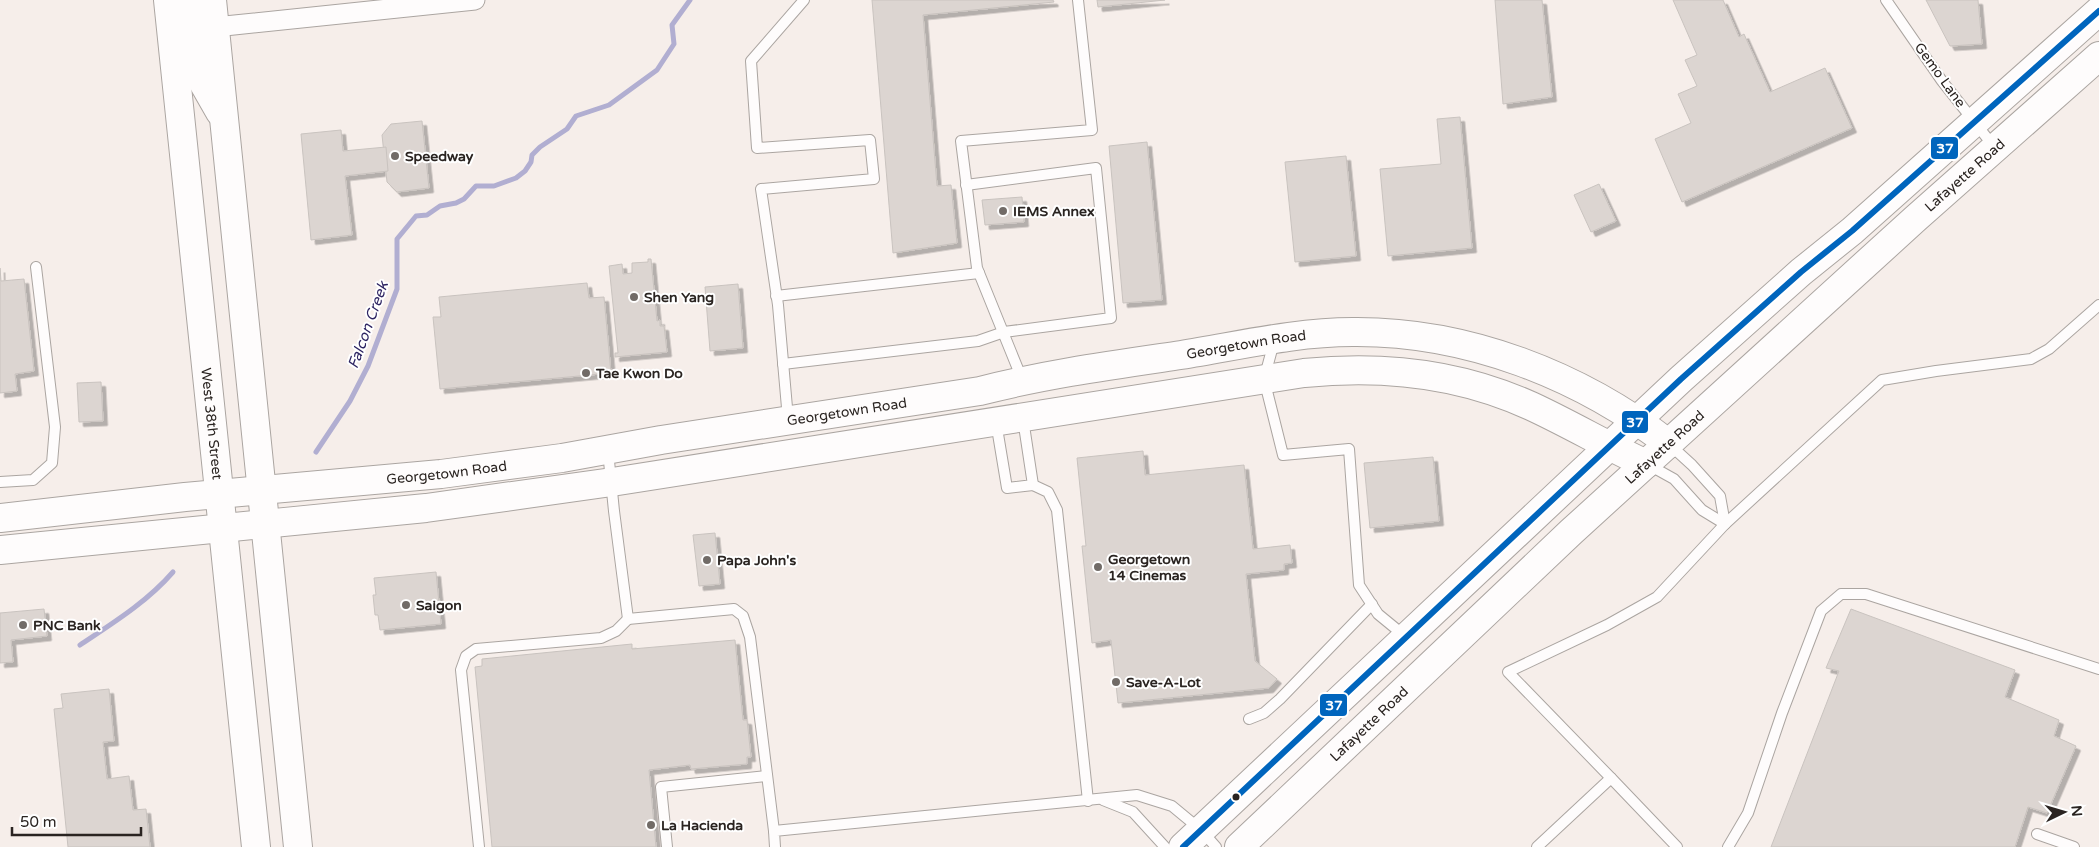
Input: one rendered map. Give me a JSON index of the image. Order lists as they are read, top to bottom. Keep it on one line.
{"streets":{"main road":["Lafayette Road","Georgetown Road","West 38th Street"],"lane":["Gemo Lane"]},"crossings":[["Gemo Lane","Lafayette Road"],["Lafayette Road","Georgetown Road"],["Georgetown Road","West 38th Street"]],"water":["Falcon Creek"],"places":["Speedway","IEMS Annex","Shen Yang","Tae Kwon Do","Papa John's","Georgetown 14 Cinemas","Saigon","PNC Bank","Save-A-Lot","La Hacienda"],"lines":["transit line 37"],"scale_bar":"50 m","north":"right"}
